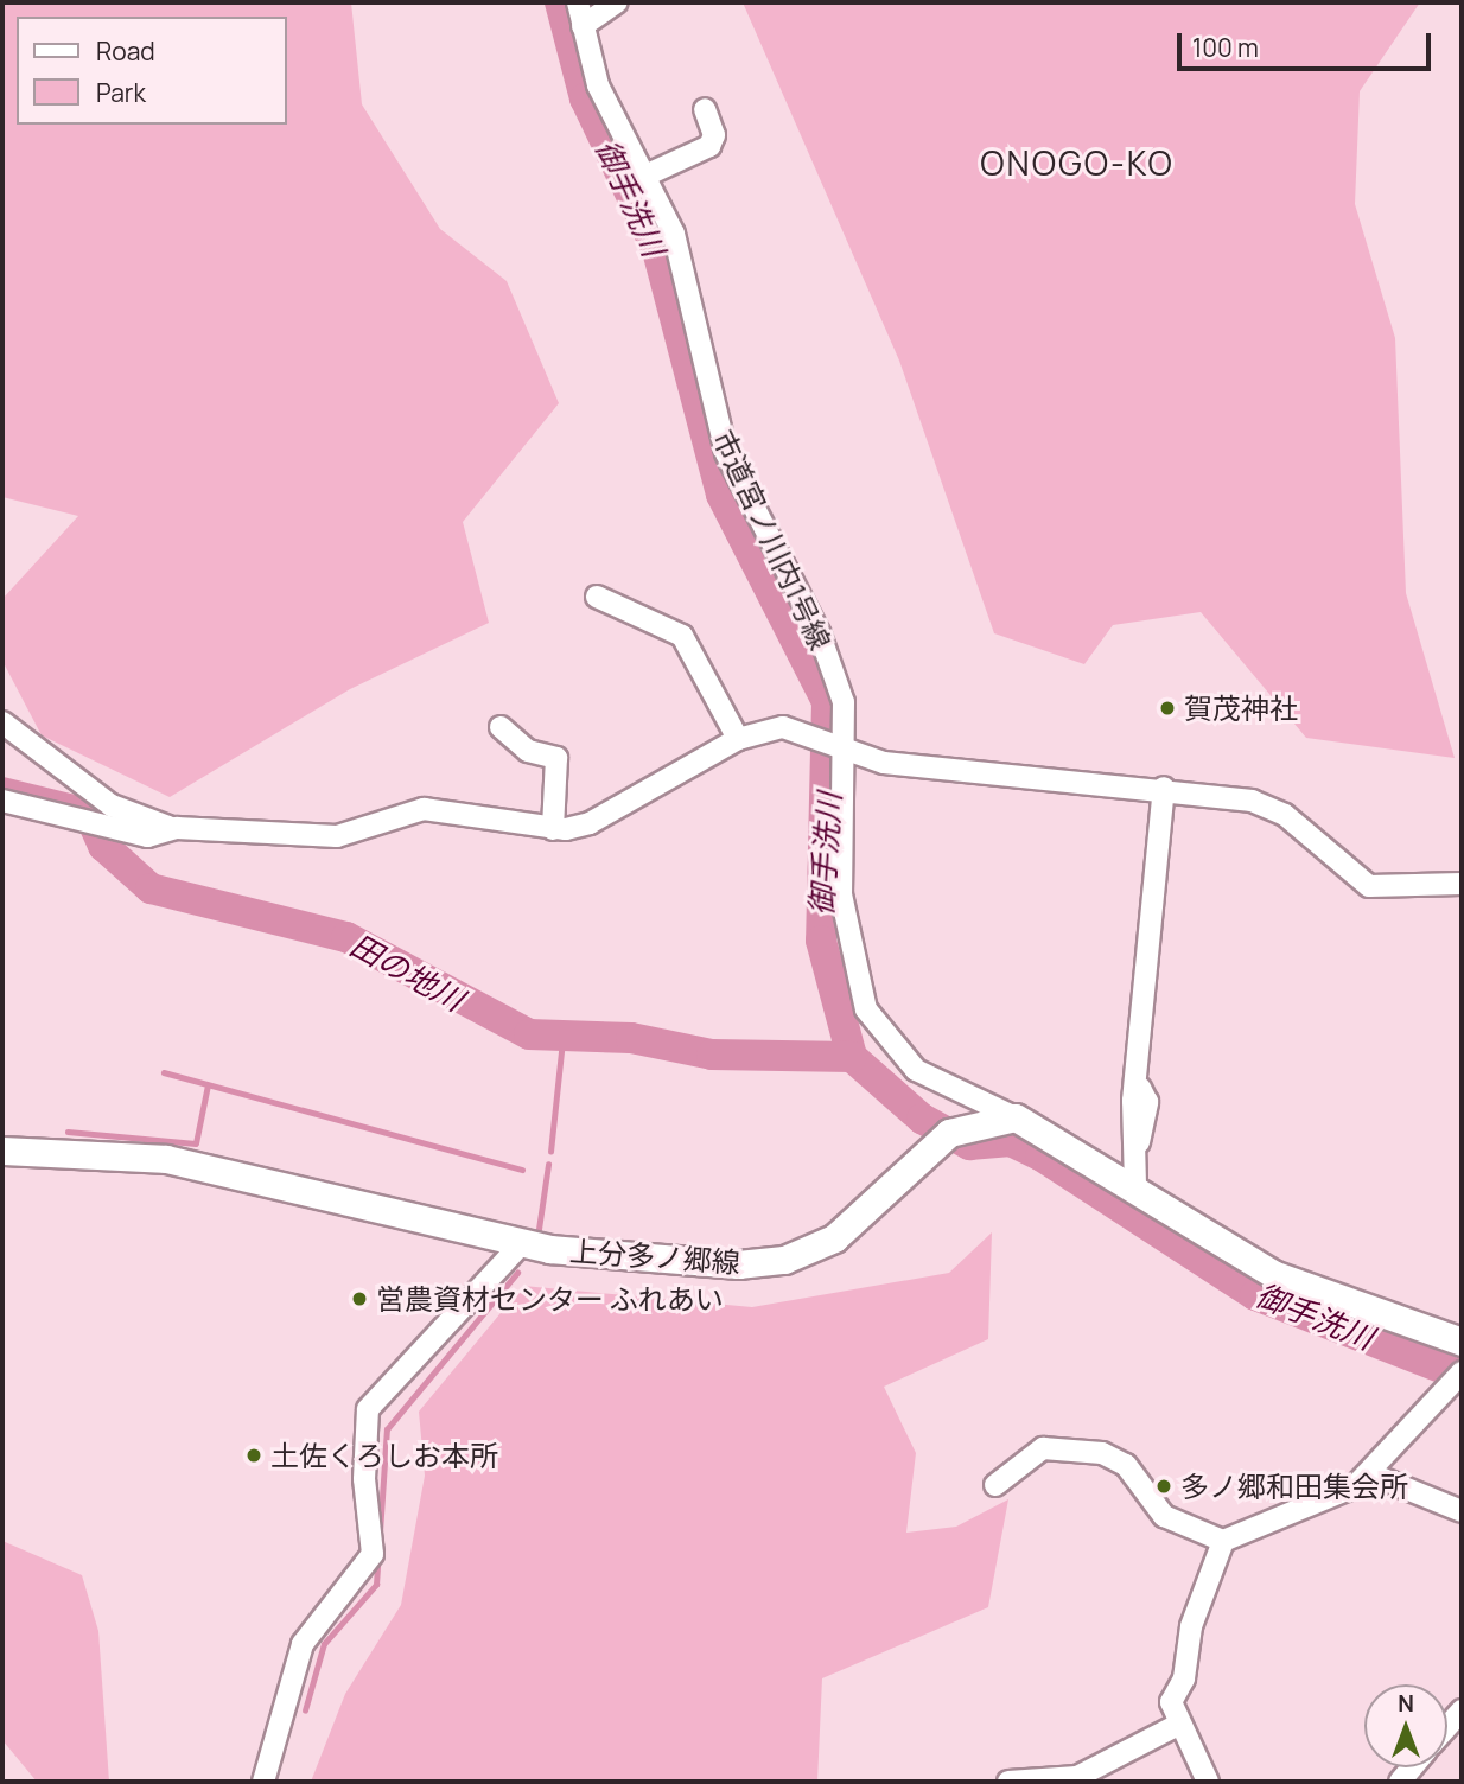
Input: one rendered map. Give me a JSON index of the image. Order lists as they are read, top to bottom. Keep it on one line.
{"streets":{"main road":["上分多ノ郷線"],"street":["市道宮ノ川内1号線"]},"crossings":[["市道宮ノ川内1号線","上分多ノ郷線"]],"districts":["ONOGO-KO"],"water":["御手洗川","田の地川"],"places":["賀茂神社","営農資材センター ふれあい","土佐くろしお本所","多ノ郷和田集会所"],"legend":["Road","Park"],"scale_bar":"100 m","north":"top"}
